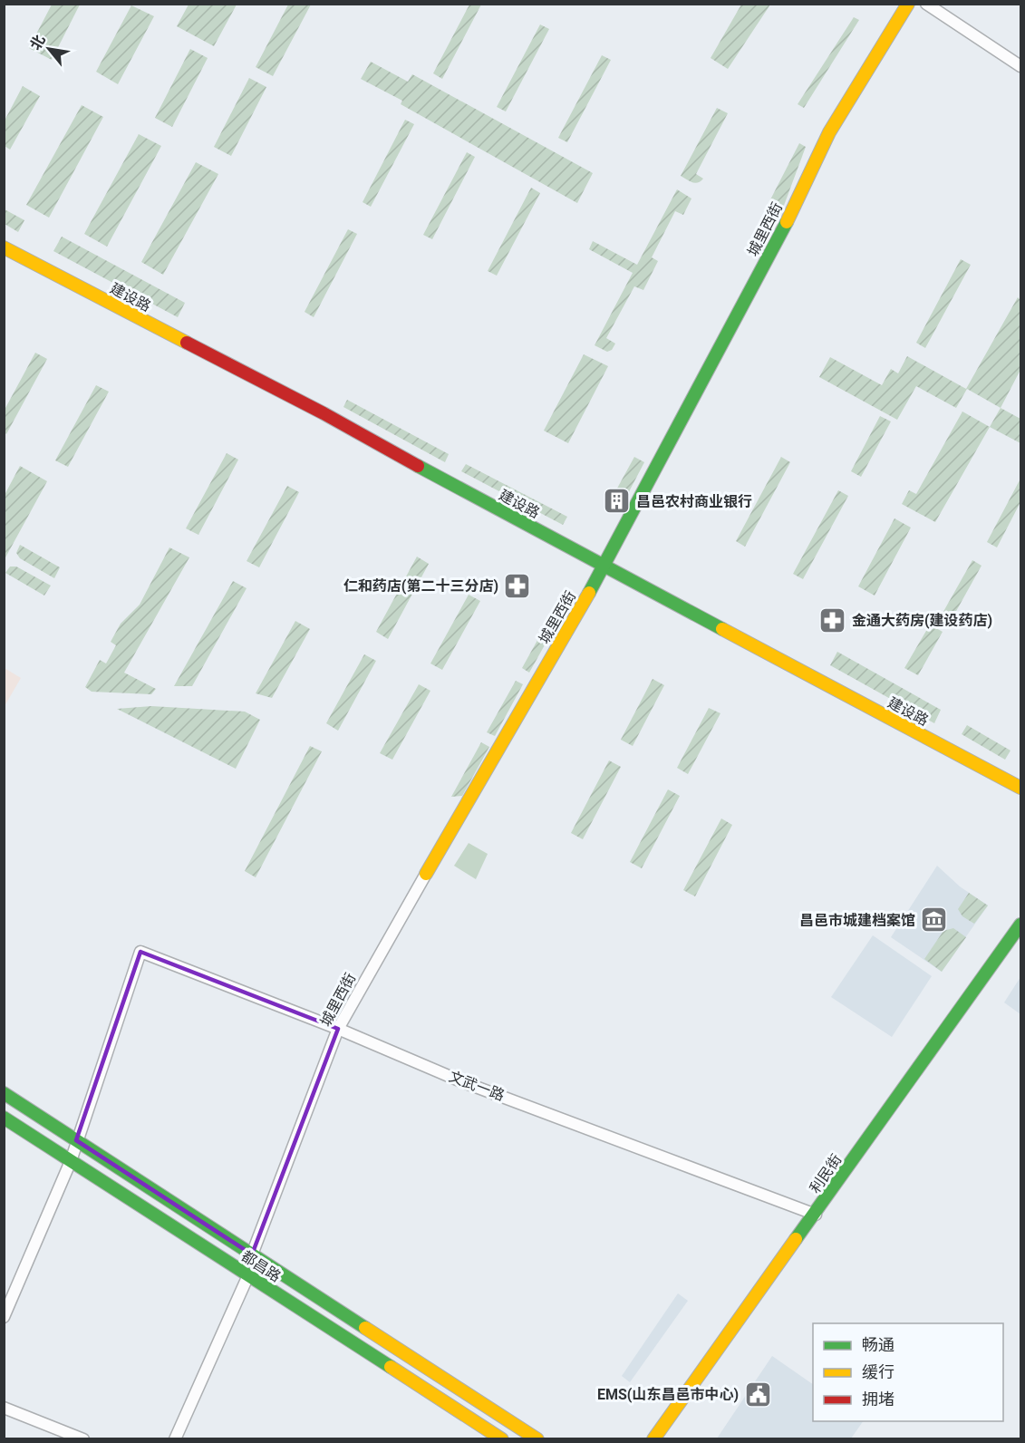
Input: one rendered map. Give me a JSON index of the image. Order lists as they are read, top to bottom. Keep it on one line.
{"streets":{"street":["城里西街","建设路","文武一路","利民街","都昌路"]},"crossings":[["城里西街","建设路"],["城里西街","文武一路"],["文武一路","利民街"]],"places":{"building":["昌邑农村商业银行"],"pharmacy":["仁和药店(第二十三分店)","金通大药房(建设药店)"],"museum":["昌邑市城建档案馆"],"public building":["EMS(山东昌邑市中心)"]},"legend":["畅通","缓行","拥堵"],"north":"top left"}
